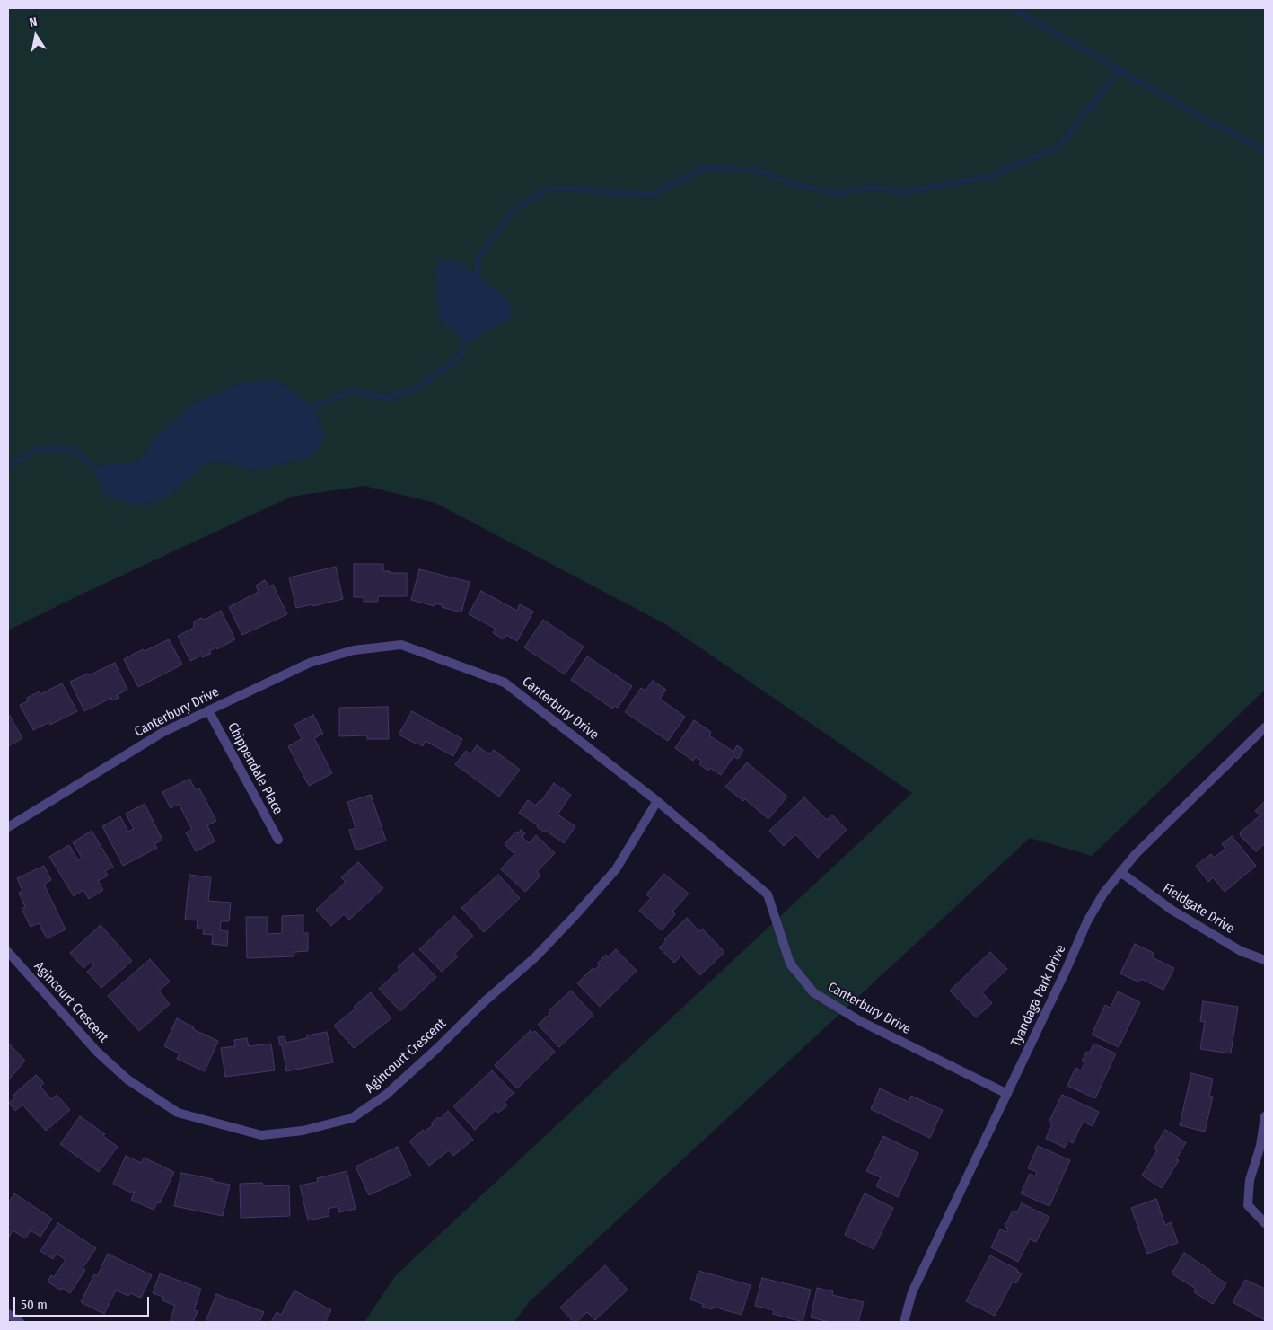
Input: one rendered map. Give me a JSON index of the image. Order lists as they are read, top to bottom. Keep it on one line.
{"streets":{"street":["Canterbury Drive","Chippendale Place","Fieldgate Drive","Tyandaga Park Drive","Agincourt Crescent"]},"crossings":[["Canterbury Drive","Chippendale Place"],["Canterbury Drive","Tyandaga Park Drive"],["Canterbury Drive","Agincourt Crescent"],["Fieldgate Drive","Tyandaga Park Drive"]],"scale_bar":"50 m","north":"top"}
